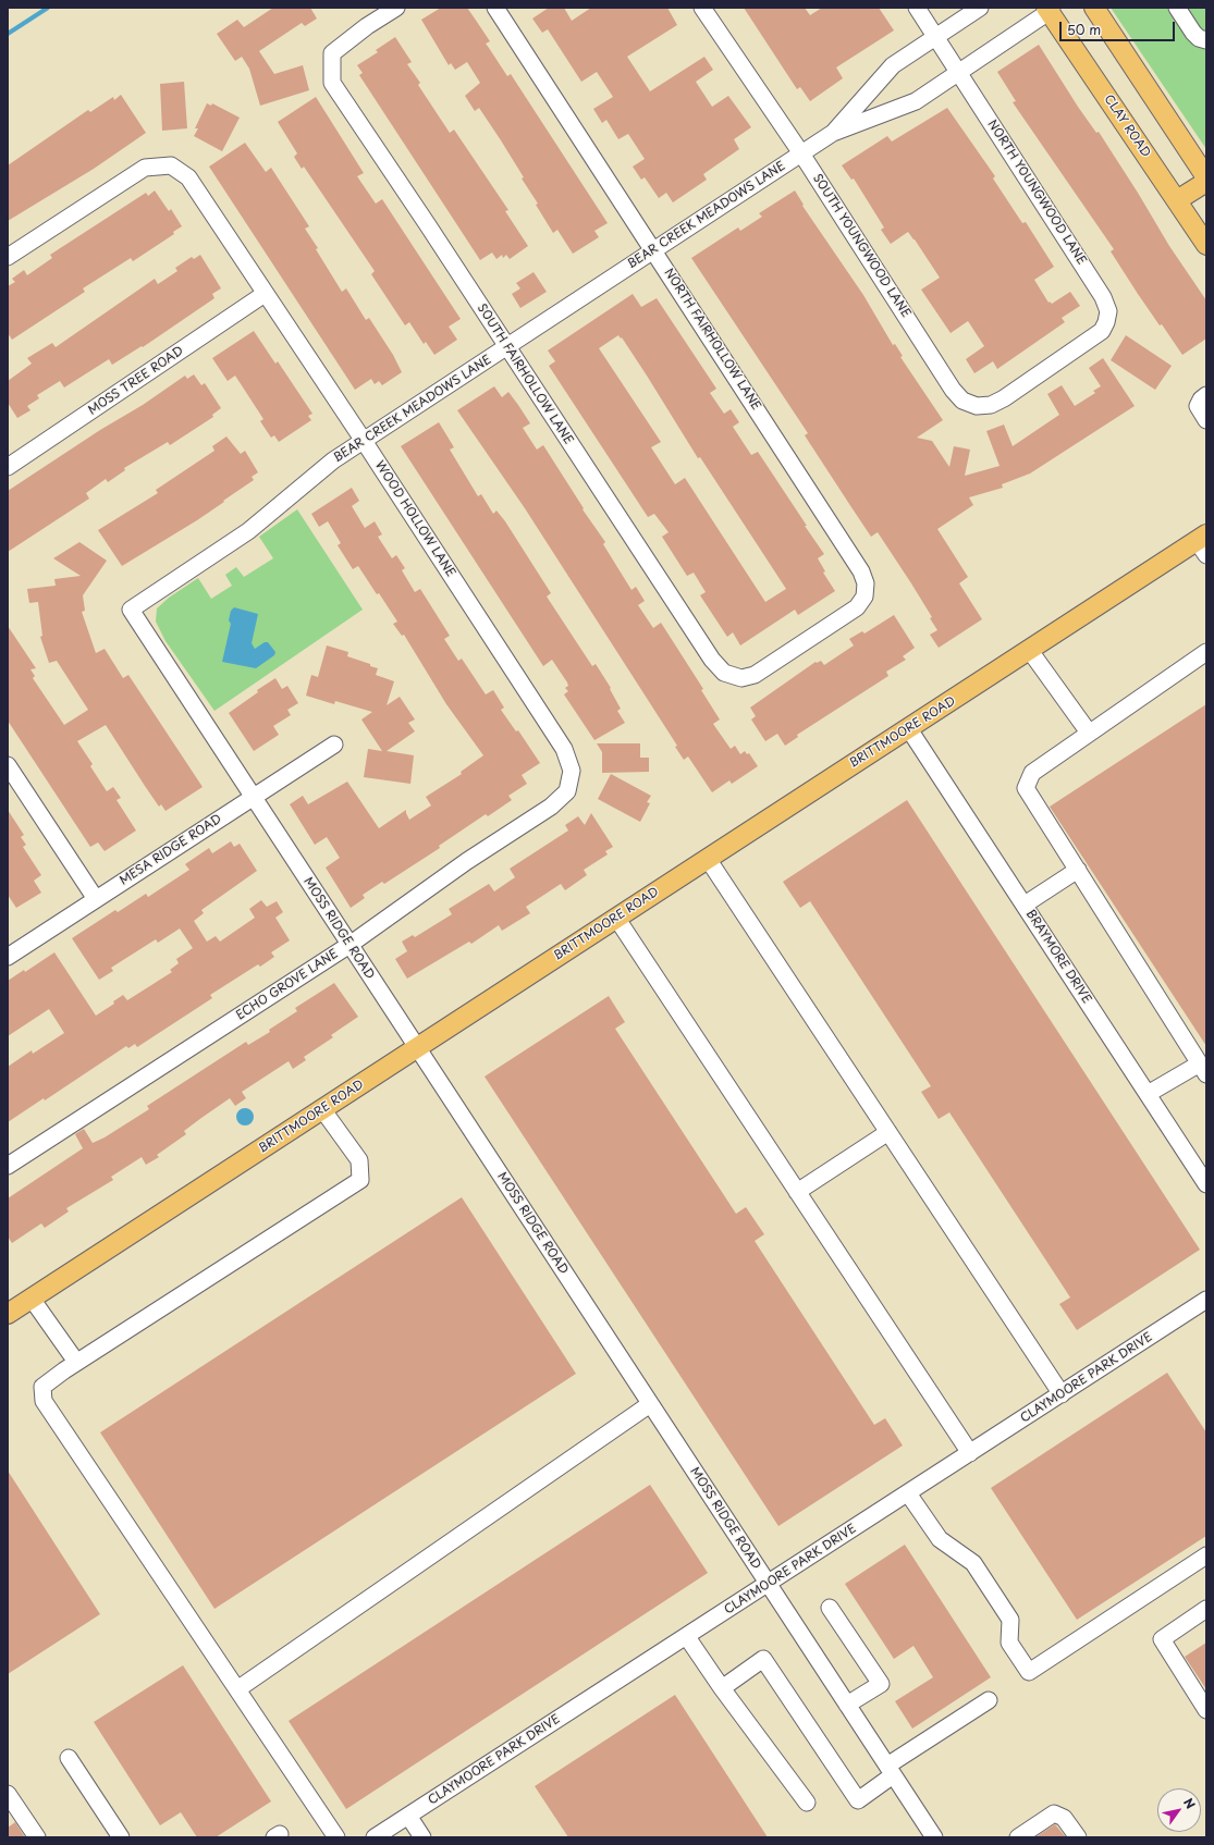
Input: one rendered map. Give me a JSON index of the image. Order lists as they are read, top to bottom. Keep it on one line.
{"streets":{"main road":["CLAY ROAD","BRITTMOORE ROAD"],"street":["NORTH YOUNGWOOD LANE","BEAR CREEK MEADOWS LANE","SOUTH YOUNGWOOD LANE","NORTH FAIRHOLLOW LANE","SOUTH FAIRHOLLOW LANE","MOSS TREE ROAD","WOOD HOLLOW LANE","MESA RIDGE ROAD","MOSS RIDGE ROAD","BRAYMORE DRIVE","ECHO GROVE LANE","CLAYMOORE PARK DRIVE"]},"crossings":[["CLAY ROAD","BEAR CREEK MEADOWS LANE"],["NORTH YOUNGWOOD LANE","BEAR CREEK MEADOWS LANE"],["NORTH YOUNGWOOD LANE","SOUTH YOUNGWOOD LANE"],["BEAR CREEK MEADOWS LANE","SOUTH YOUNGWOOD LANE"],["BEAR CREEK MEADOWS LANE","NORTH FAIRHOLLOW LANE"],["BEAR CREEK MEADOWS LANE","SOUTH FAIRHOLLOW LANE"],["BEAR CREEK MEADOWS LANE","WOOD HOLLOW LANE"],["BEAR CREEK MEADOWS LANE","MOSS RIDGE ROAD"],["NORTH FAIRHOLLOW LANE","SOUTH FAIRHOLLOW LANE"],["MOSS TREE ROAD","WOOD HOLLOW LANE"],["WOOD HOLLOW LANE","ECHO GROVE LANE"],["BRITTMOORE ROAD","MOSS RIDGE ROAD"],["BRITTMOORE ROAD","BRAYMORE DRIVE"],["MESA RIDGE ROAD","MOSS RIDGE ROAD"],["MOSS RIDGE ROAD","ECHO GROVE LANE"],["MOSS RIDGE ROAD","CLAYMOORE PARK DRIVE"]],"scale_bar":"50 m","north":"top right"}
